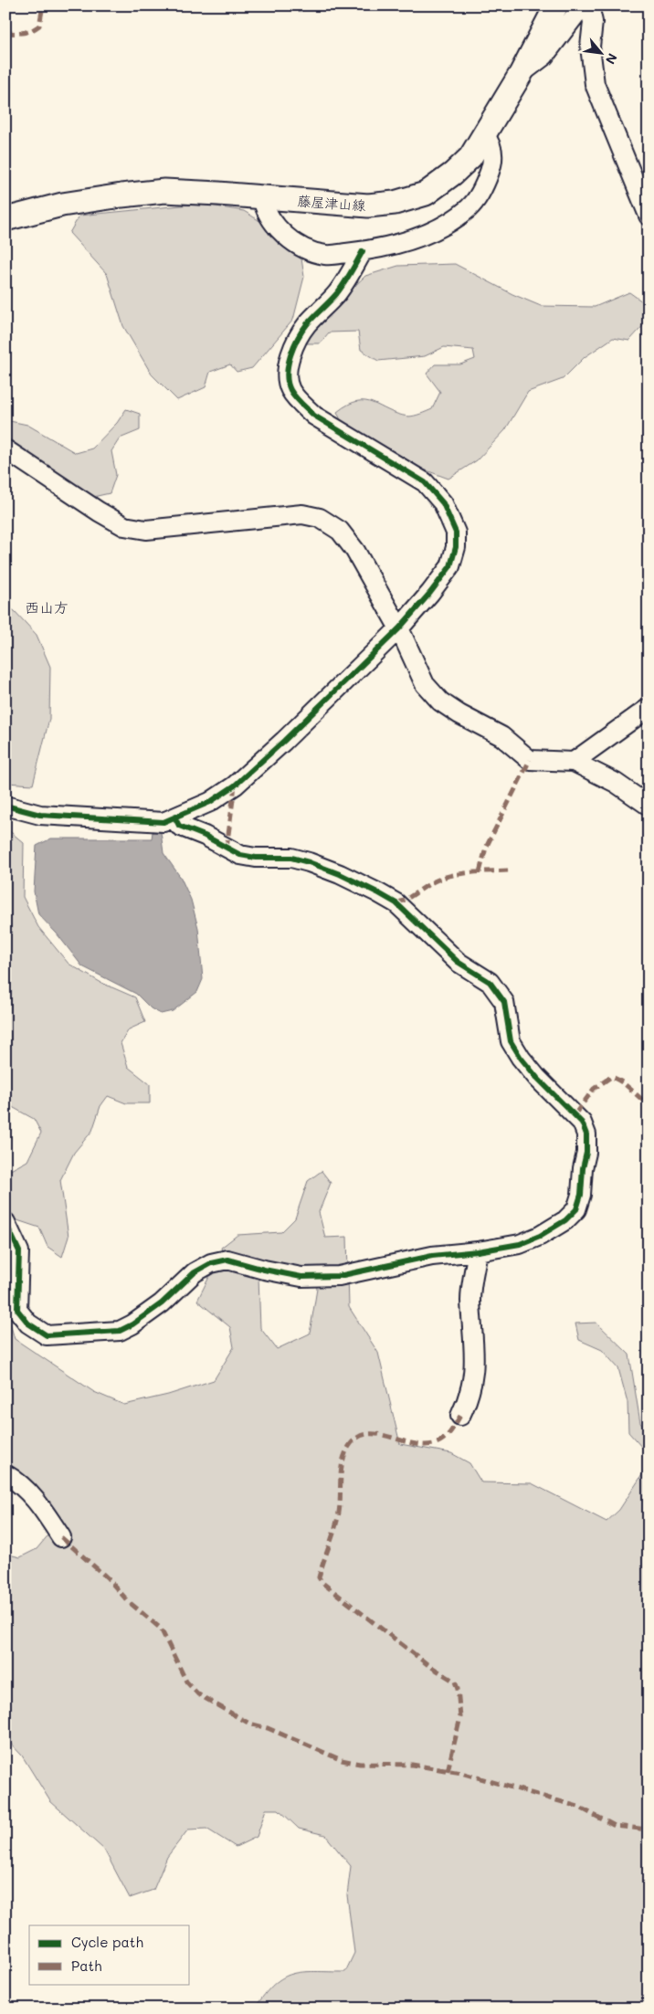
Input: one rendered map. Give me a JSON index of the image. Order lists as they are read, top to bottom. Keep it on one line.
{"streets":{"main road":["藤屋津山線"]},"districts":["西山方"],"legend":["Cycle path","Path"],"north":"bottom right"}
